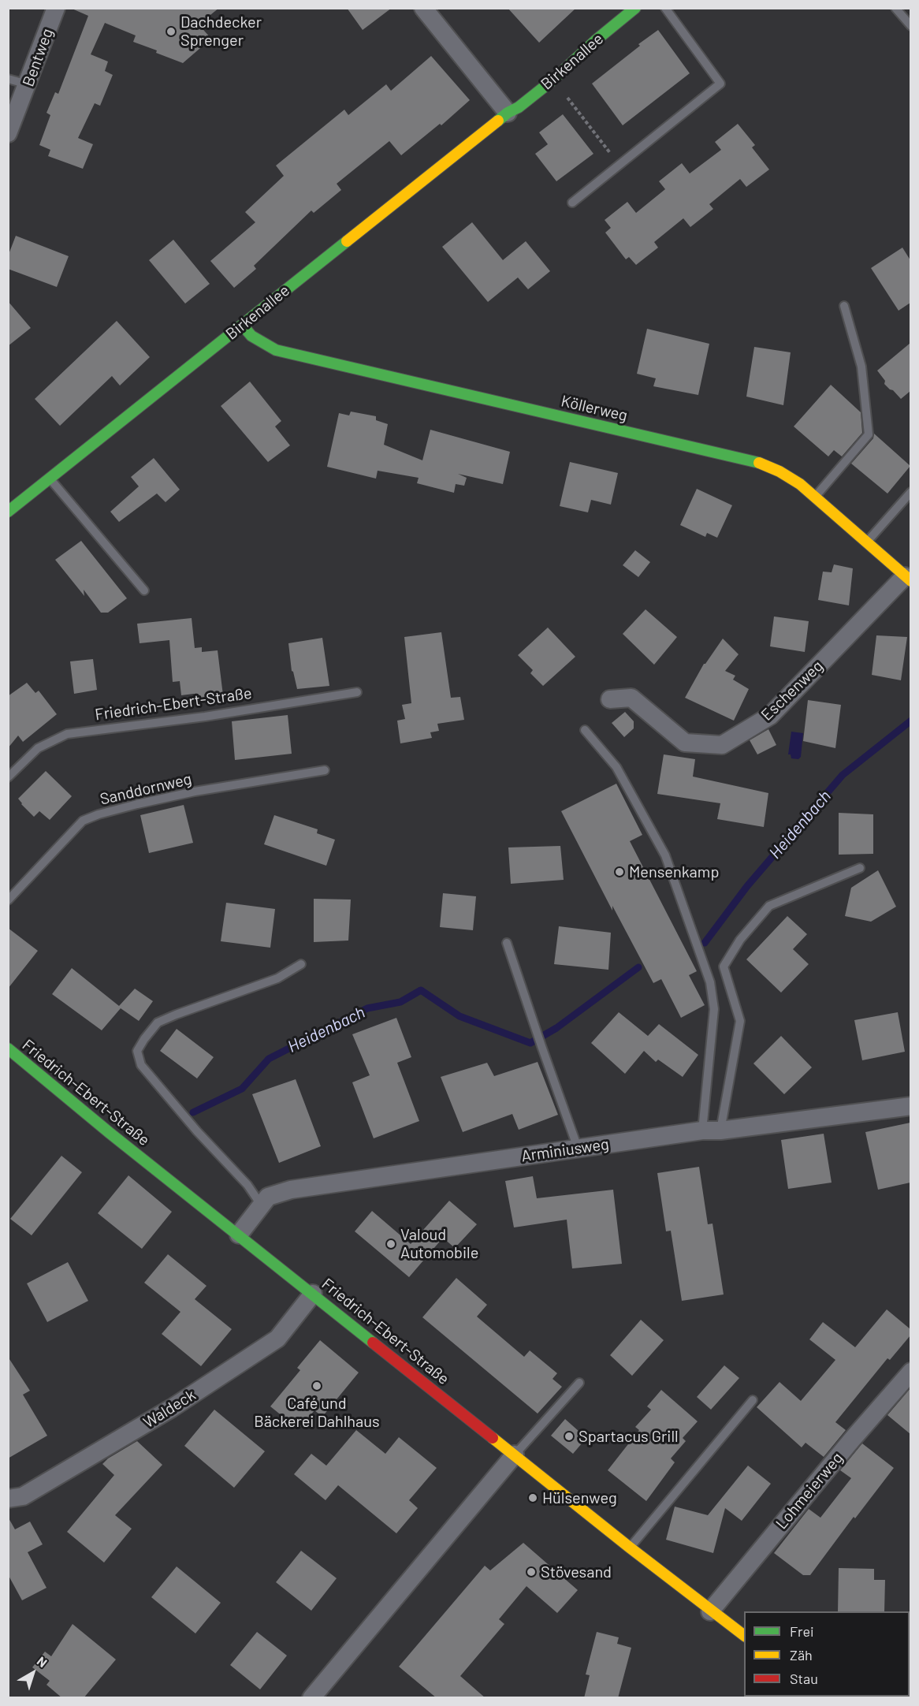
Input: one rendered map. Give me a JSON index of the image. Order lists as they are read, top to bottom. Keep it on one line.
{"streets":{"street":["Bentweg","Birkenallee","Köllerweg","Eschenweg","Friedrich-Ebert-Straße","Arminiusweg","Waldeck","Lohmeierweg"],"lane":["Sanddornweg"]},"crossings":[["Birkenallee","Köllerweg"],["Köllerweg","Eschenweg"],["Friedrich-Ebert-Straße","Arminiusweg"],["Friedrich-Ebert-Straße","Waldeck"],["Friedrich-Ebert-Straße","Lohmeierweg"]],"water":["Heidenbach"],"places":["Dachdecker Sprenger","Mensenkamp","Valoud Automobile","Café und Bäckerei Dahlhaus","Spartacus Grill","Hülsenweg","Stövesand"],"legend":["Frei","Zäh","Stau"],"north":"top right"}
